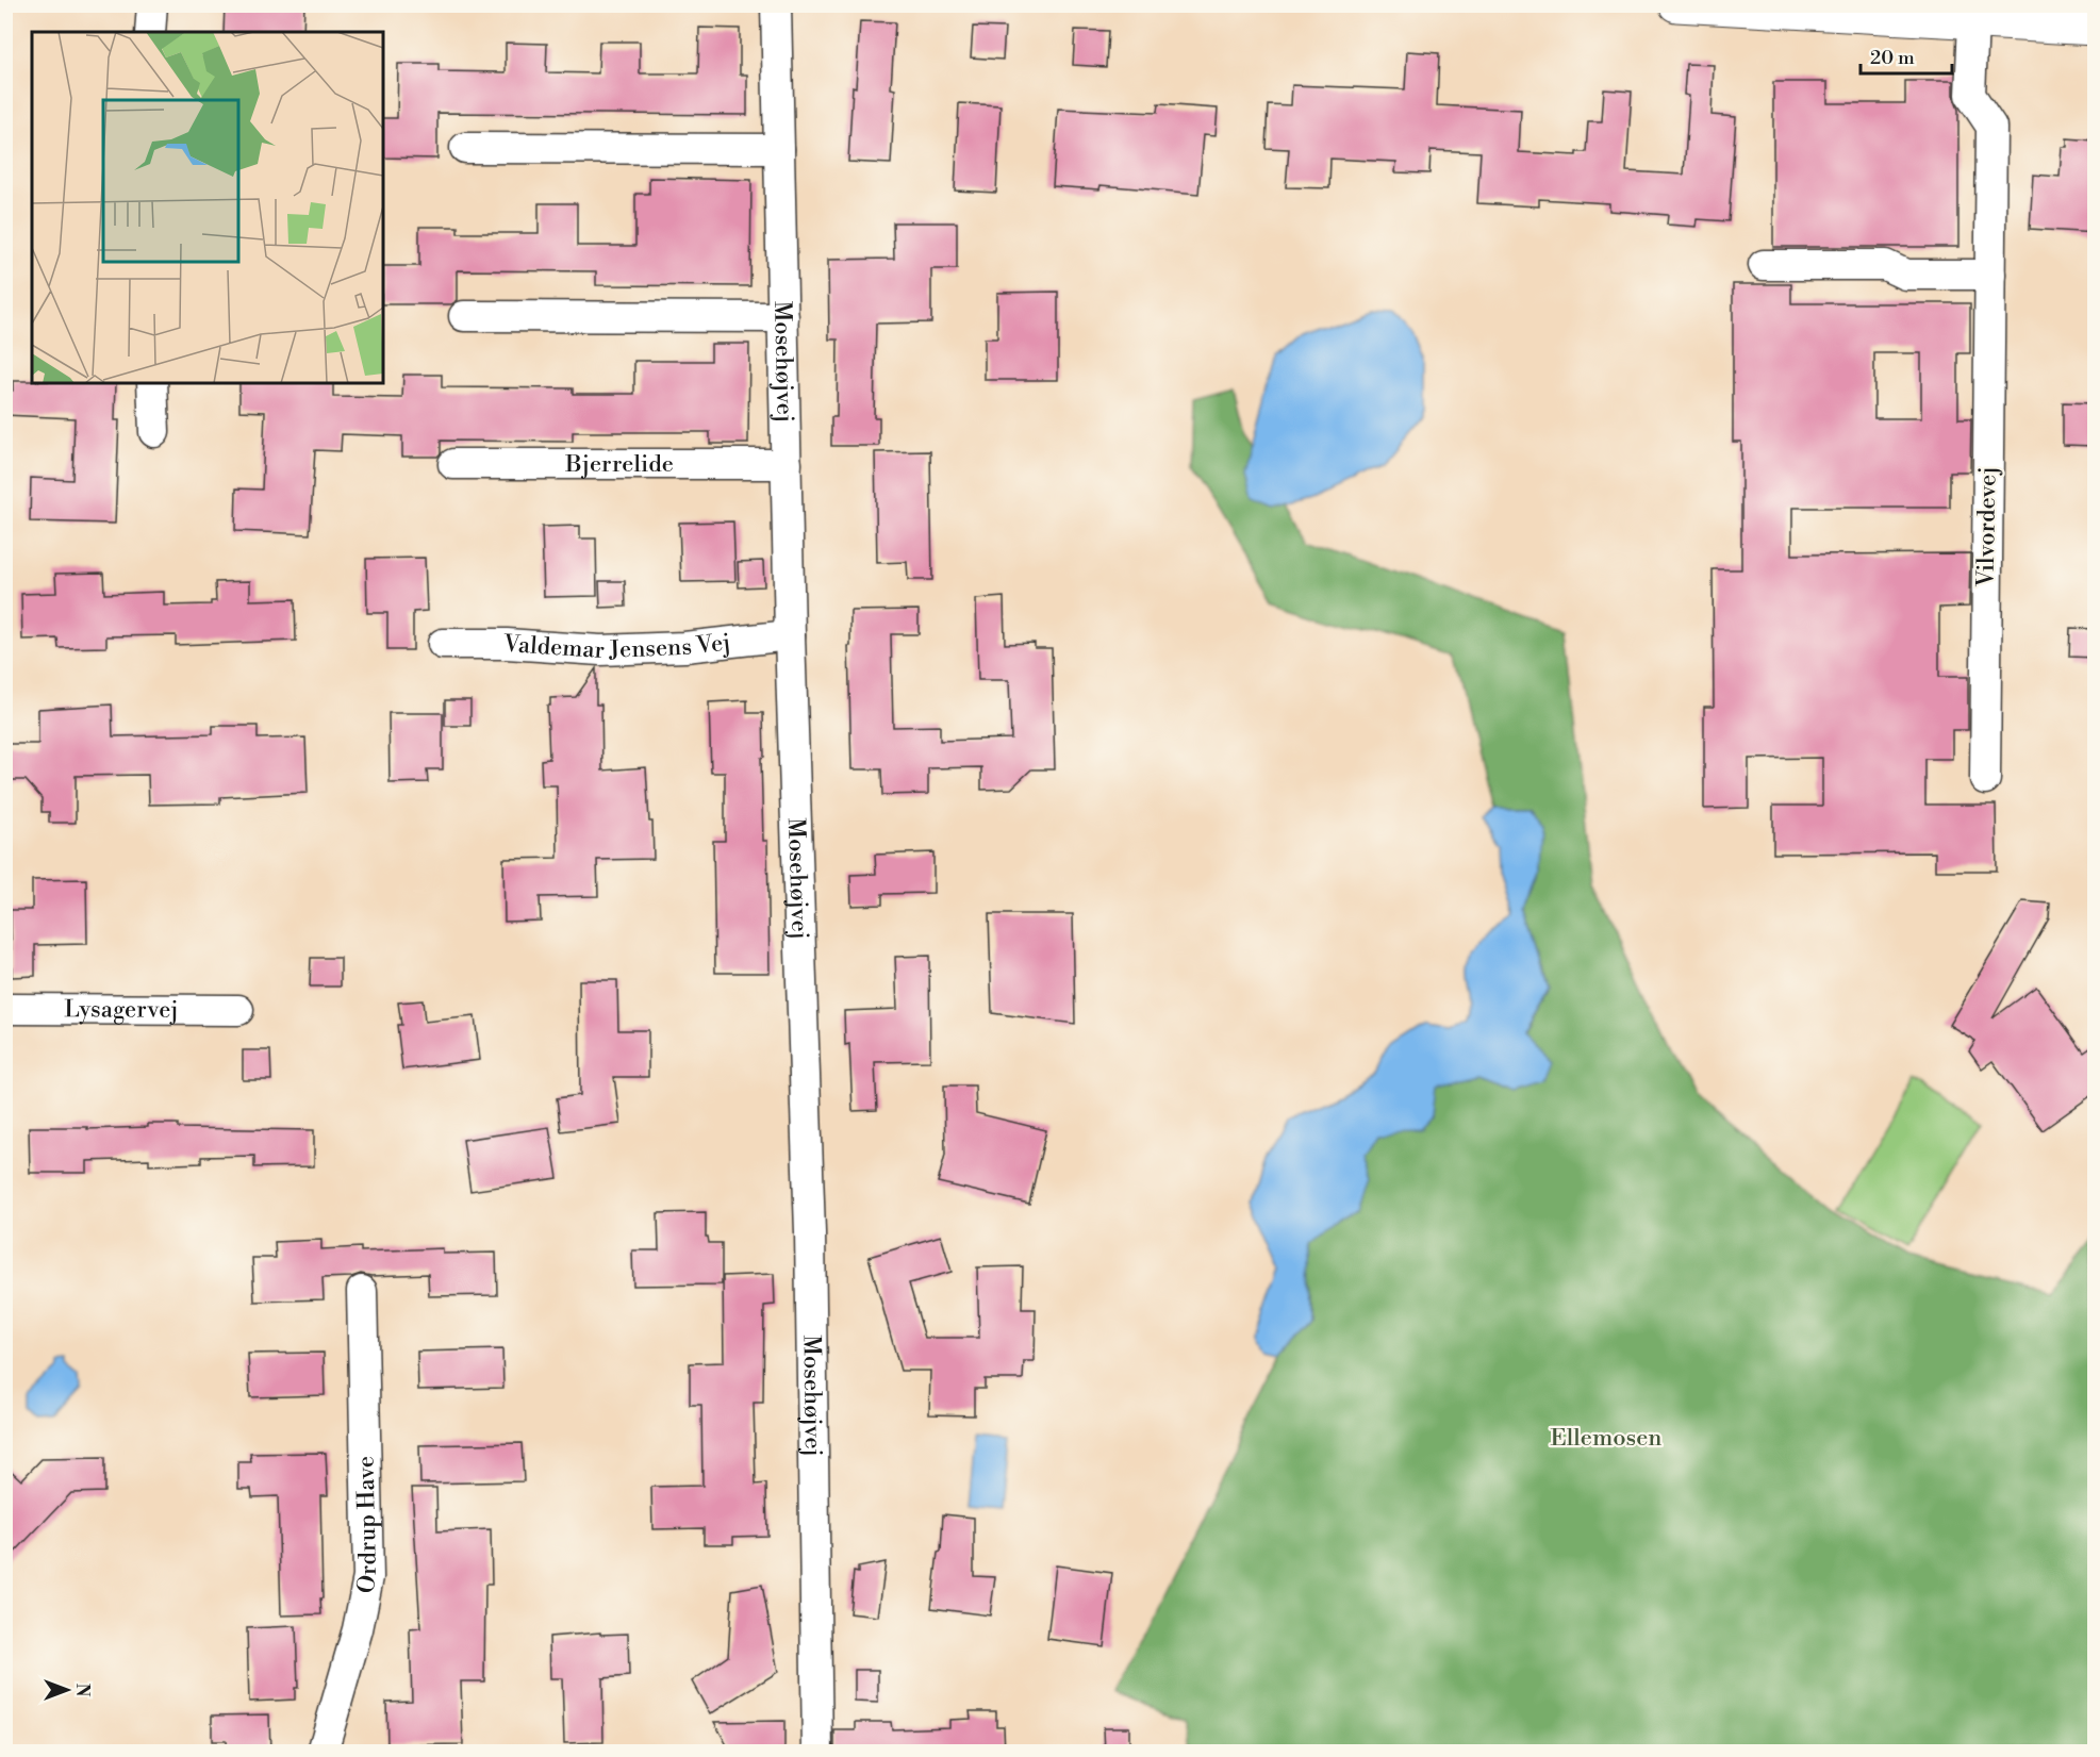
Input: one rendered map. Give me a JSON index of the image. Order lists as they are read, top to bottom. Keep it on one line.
{"streets":{"street":["Mosehøjvej","Bjerrelide","Vilvordevej","Valdemar Jensens Vej","Lysagervej","Ordrup Have"]},"crossings":[["Mosehøjvej","Bjerrelide"],["Mosehøjvej","Valdemar Jensens Vej"]],"parks":["Ellemosen"],"scale_bar":"20 m","north":"right"}
